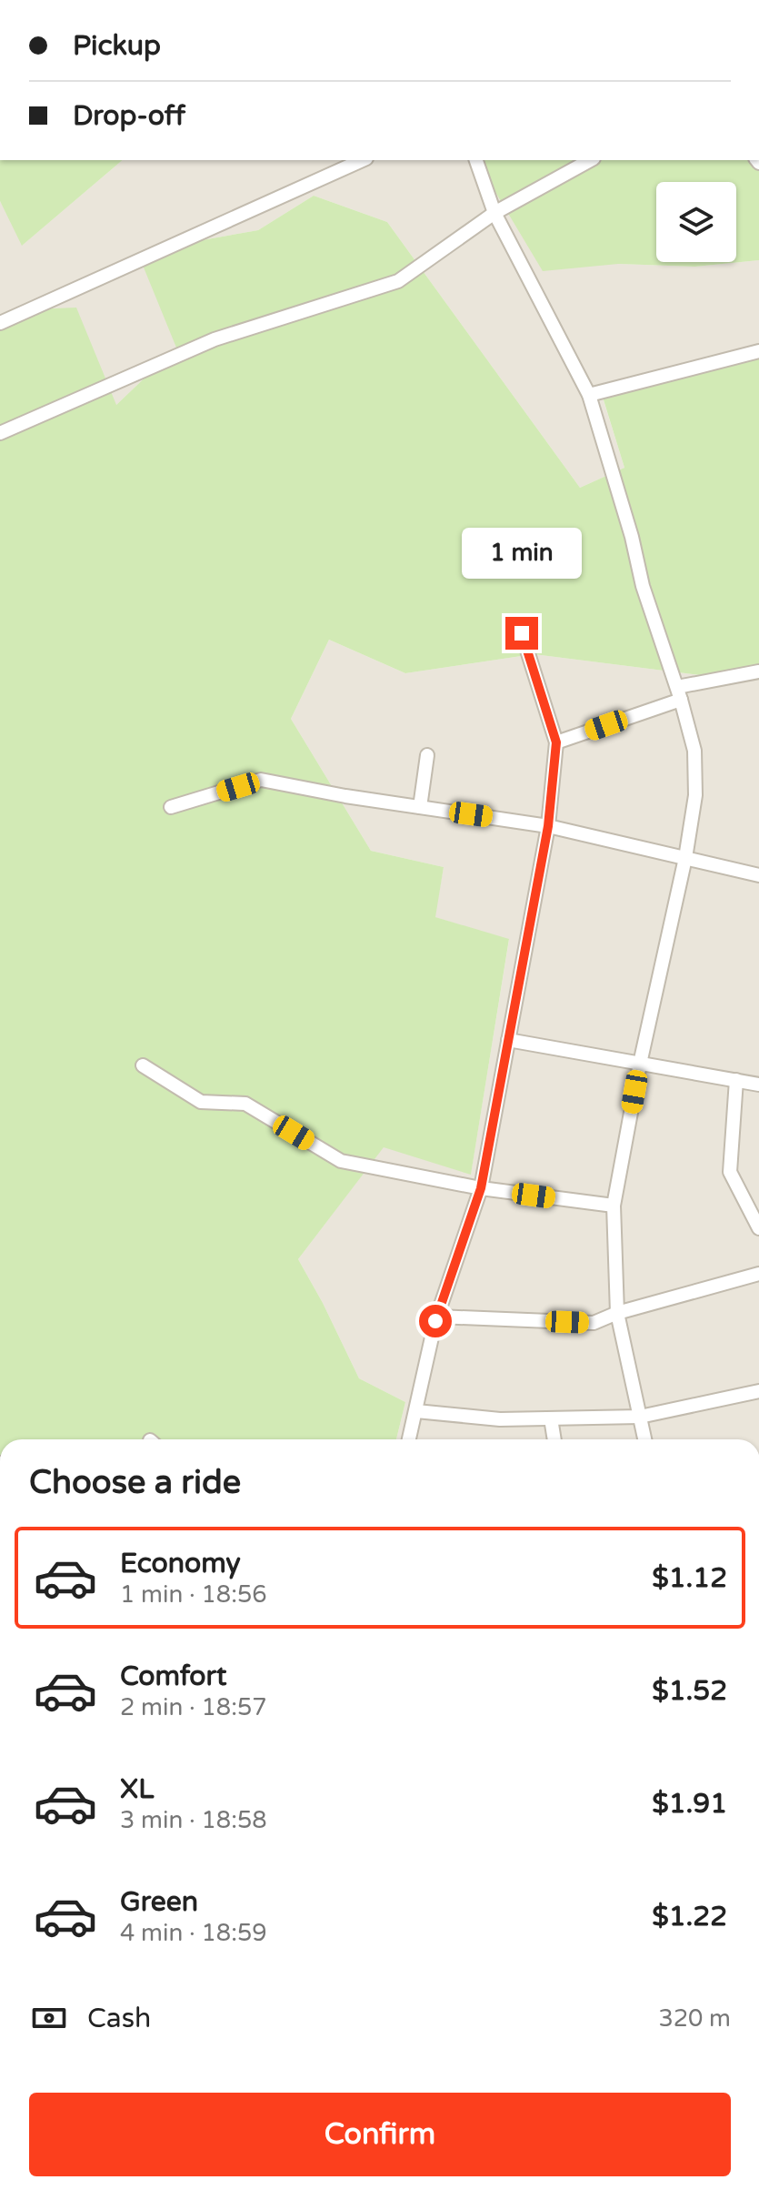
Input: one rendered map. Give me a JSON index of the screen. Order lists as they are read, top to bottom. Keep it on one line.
{"page":{"banner":["Pickup","Drop-off"],"bubble":"1 min","heading":"Choose a ride","list":[{"name":"Economy","note":"1 min · 18:56","value":"$1.12"},{"name":"Comfort","note":"2 min · 18:57","value":"$1.52"},{"name":"XL","note":"3 min · 18:58","value":"$1.91"},{"name":"Green","note":"4 min · 18:59","value":"$1.22"}],"pay":["Cash","320 m"],"buttons":"Confirm"}}
